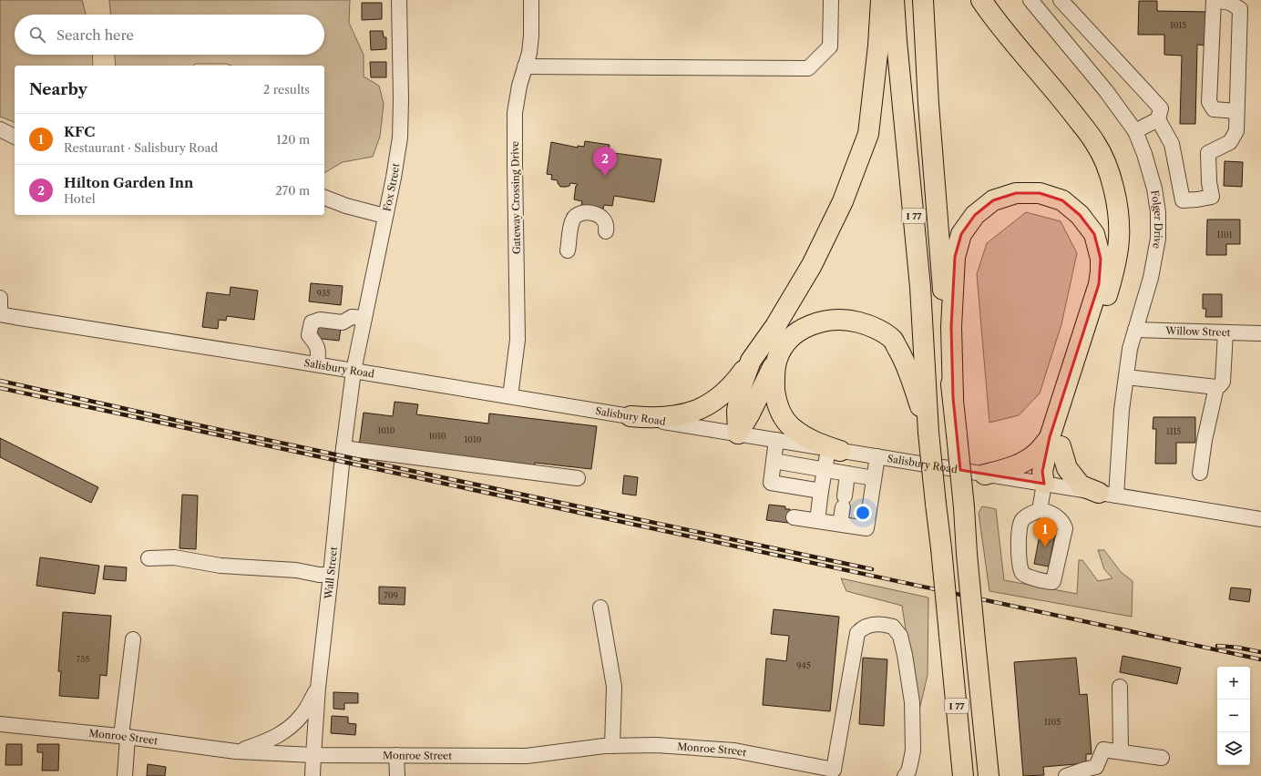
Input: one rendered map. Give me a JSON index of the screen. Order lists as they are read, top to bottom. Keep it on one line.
{"streets":{"highway":["I 77"],"street":["Fox Street","Gateway Crossing Drive","Folger Drive","Willow Street","Salisbury Road","Wall Street","Monroe Street"]},"crossings":[["Fox Street","Salisbury Road"],["Fox Street","Wall Street"],["Gateway Crossing Drive","Salisbury Road"],["Folger Drive","Willow Street"],["Folger Drive","Salisbury Road"],["Salisbury Road","Wall Street"],["Wall Street","Monroe Street"]],"house_numbers":["1015","1101","935","1010","1115","1010","1010","709","735","945","1105"],"page":{"search":"Search here","heading":["Nearby","2 results"],"list":[{"mark":"1","name":"KFC","note":"Restaurant · Salisbury Road","value":"120 m"},{"mark":"2","name":"Hilton Garden Inn","note":"Hotel","value":"270 m"}],"pins":["2","1"],"map_buttons":["+","−"]}}
